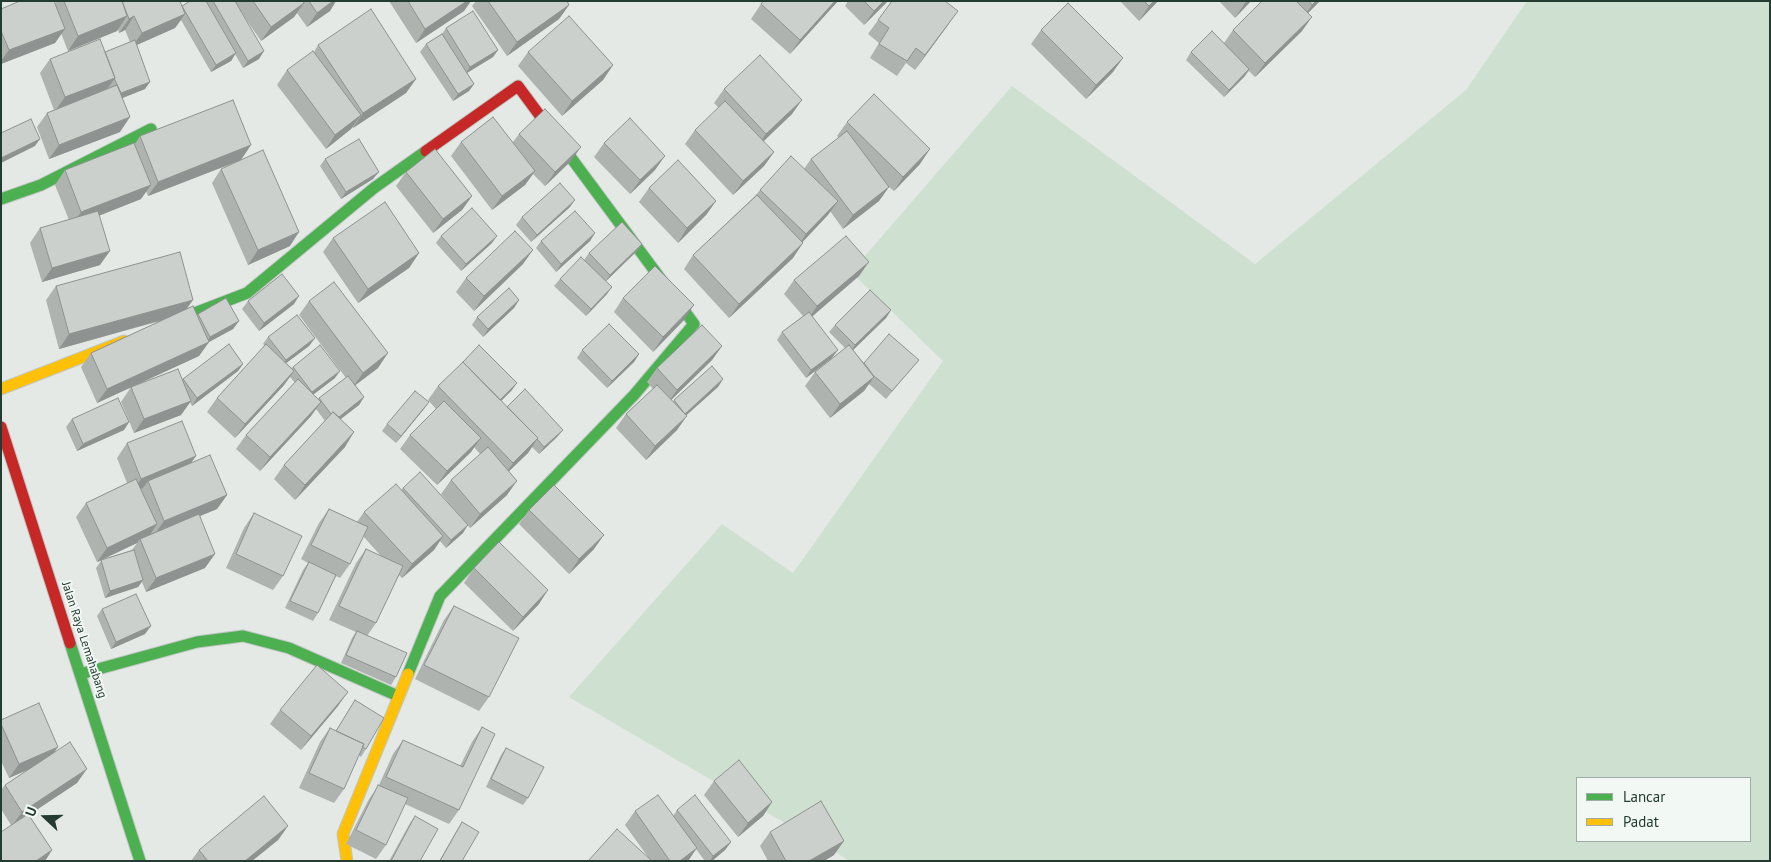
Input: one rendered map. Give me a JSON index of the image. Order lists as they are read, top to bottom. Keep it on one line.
{"streets":{"street":["Jalan Raya Lemahabang"]},"legend":["Lancar","Padat"],"north":"left"}
